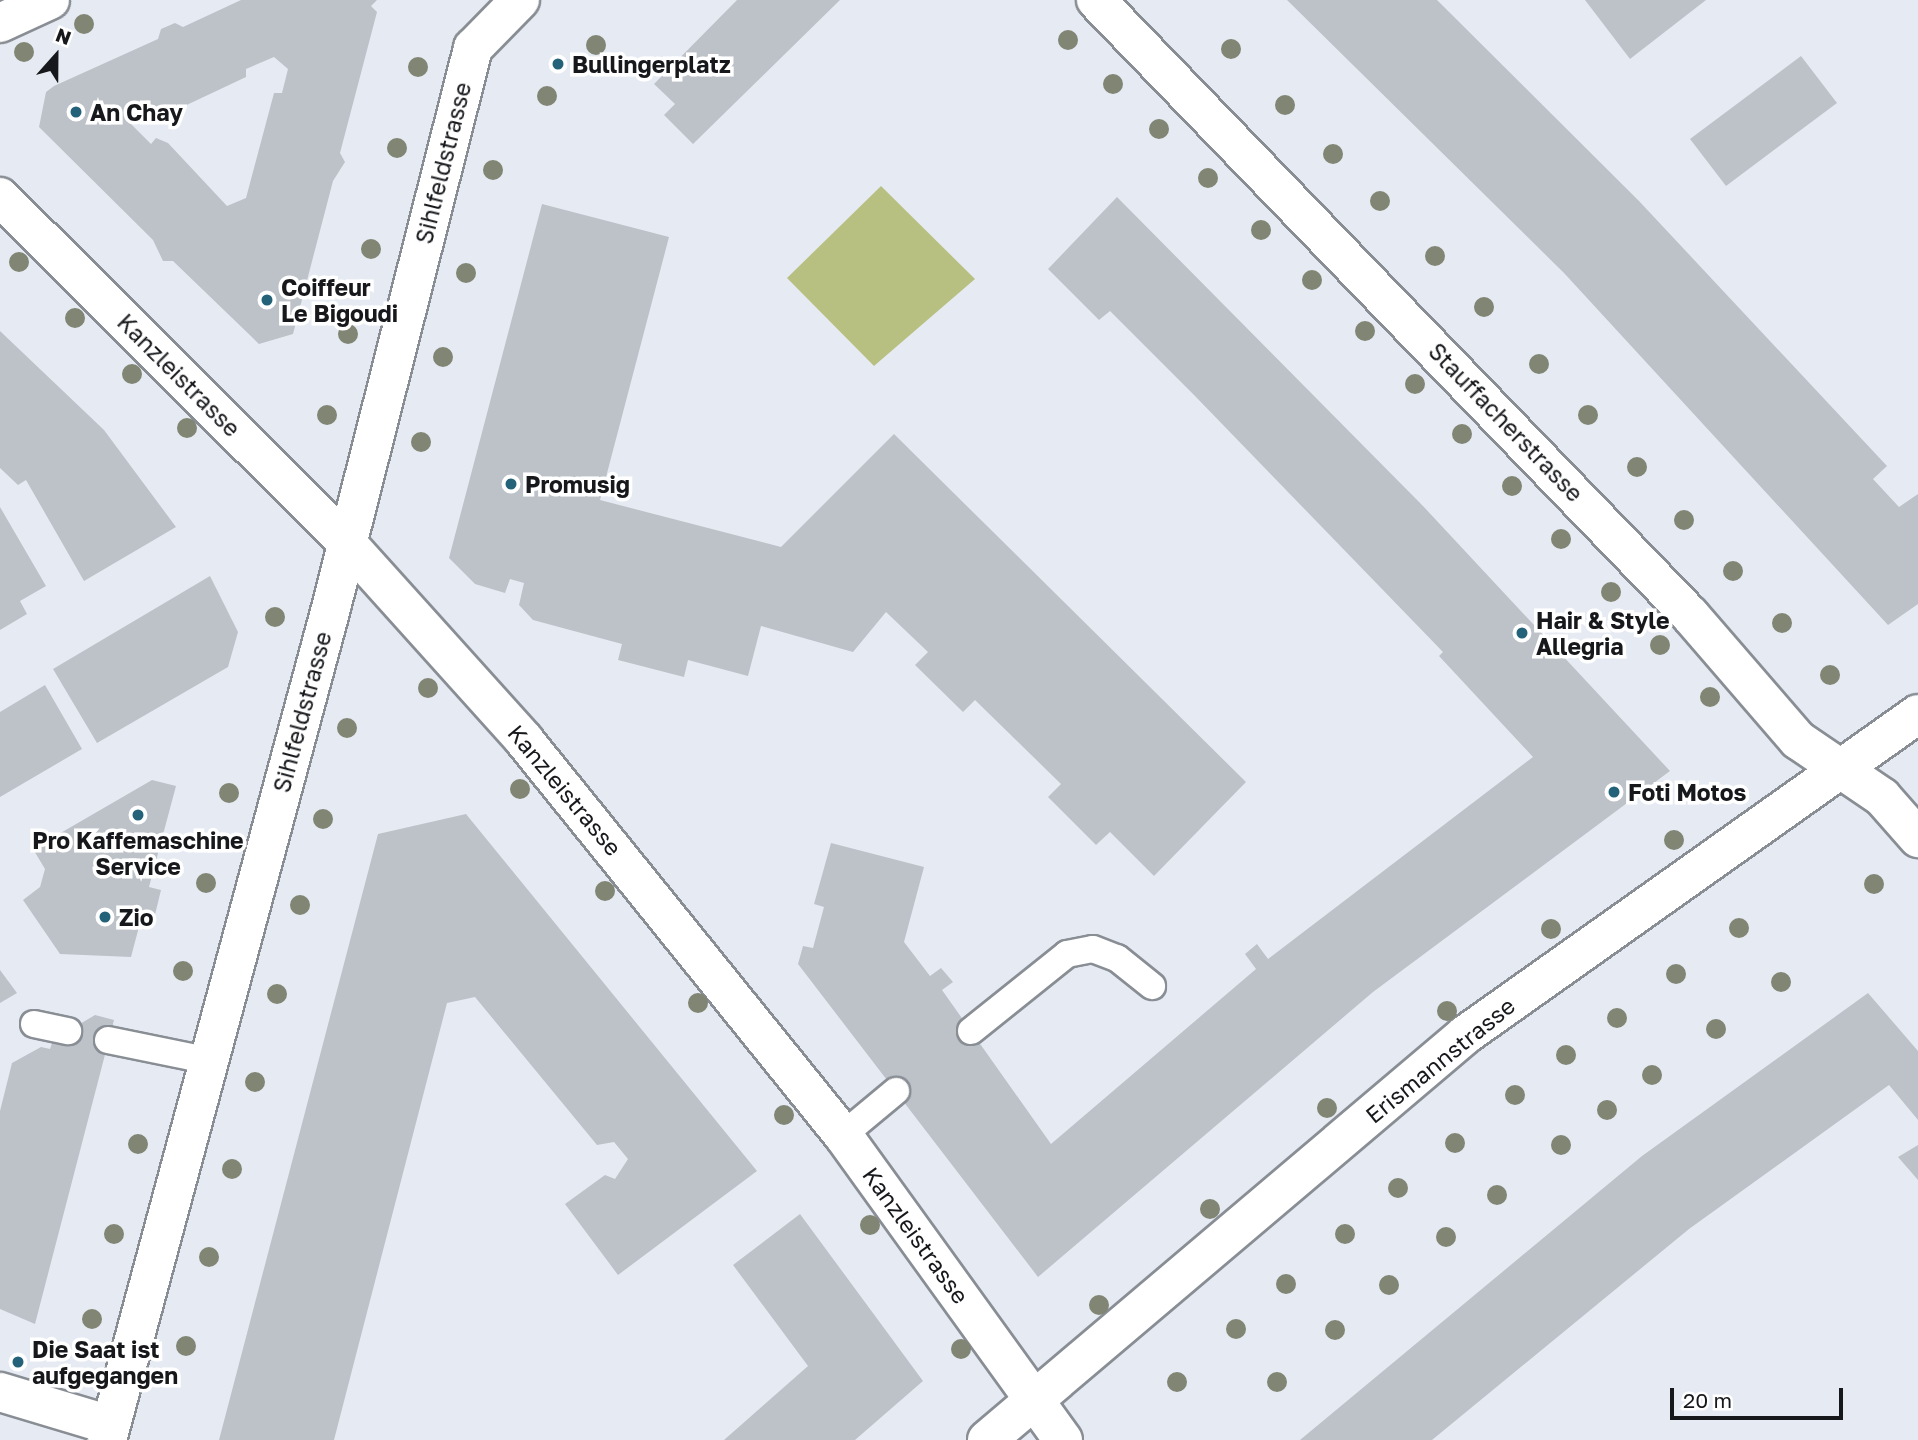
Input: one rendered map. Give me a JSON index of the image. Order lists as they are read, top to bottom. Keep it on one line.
{"streets":{"street":["Sihlfeldstrasse","Kanzleistrasse","Stauffacherstrasse","Erismannstrasse"]},"crossings":[["Sihlfeldstrasse","Kanzleistrasse"],["Kanzleistrasse","Erismannstrasse"],["Stauffacherstrasse","Erismannstrasse"]],"places":["Bullingerplatz","An Chay","Coiffeur Le Bigoudi","Promusig","Hair & Style Allegria","Foti Motos","Pro Kaffemaschine Service","Zio","Die Saat ist aufgegangen"],"scale_bar":"20 m","north":"top"}
